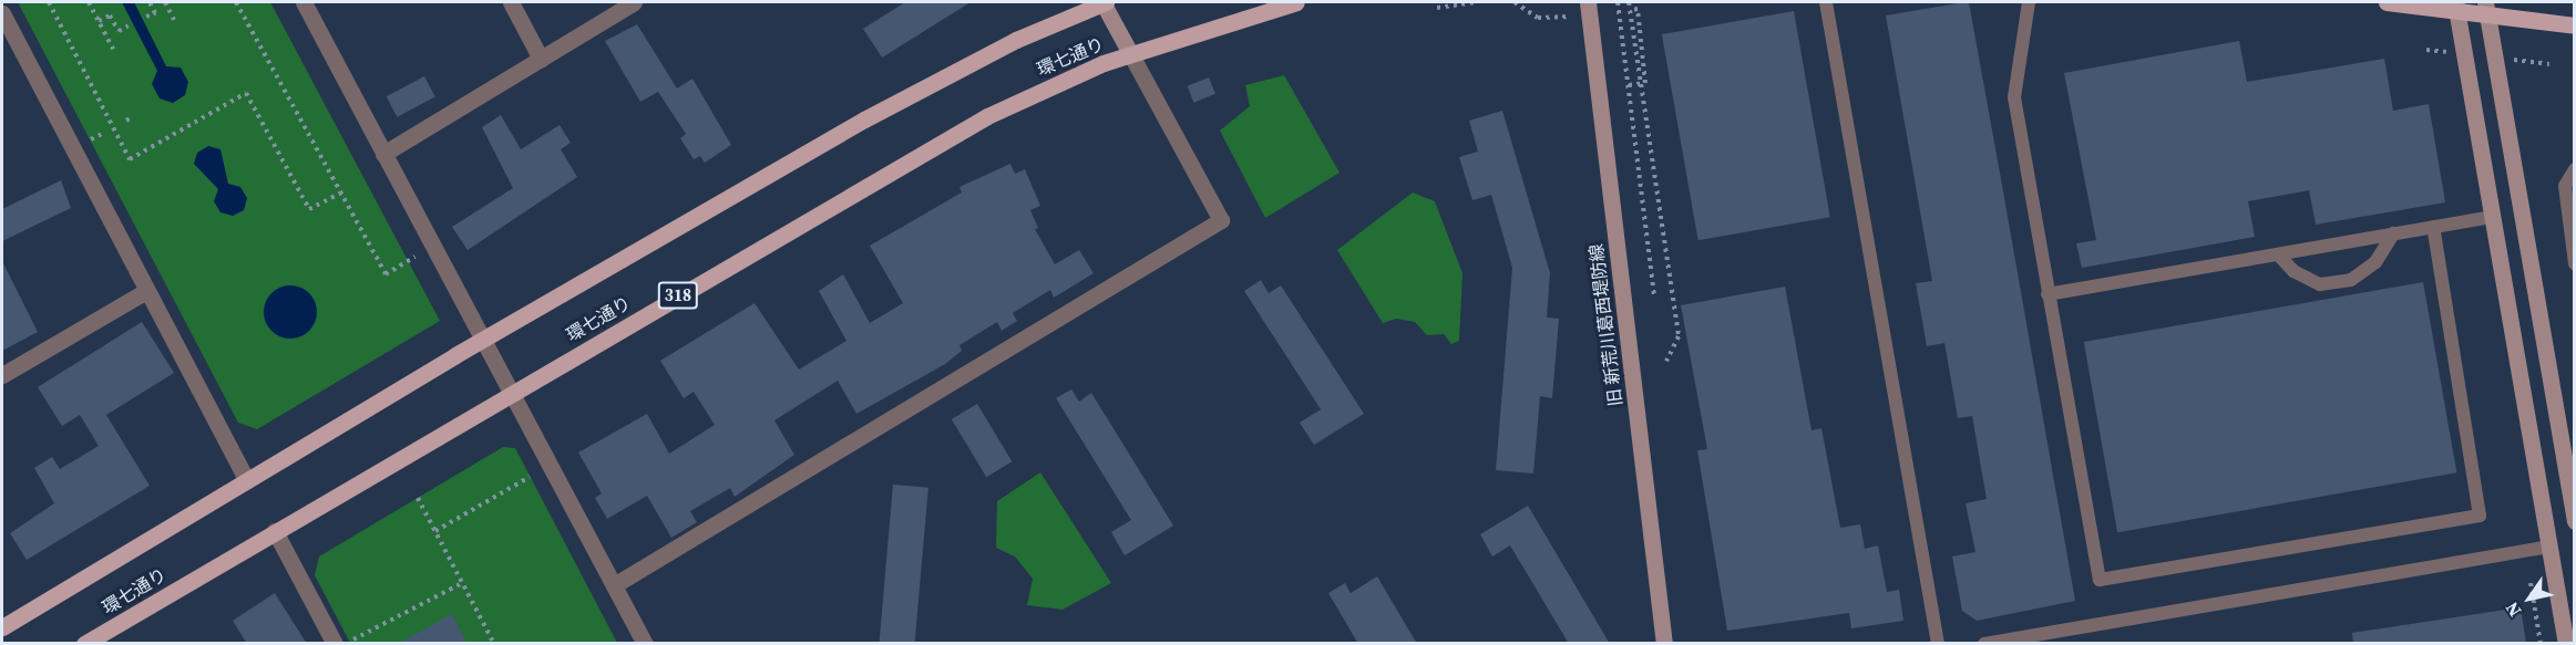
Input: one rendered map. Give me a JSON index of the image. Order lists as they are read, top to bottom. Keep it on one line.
{"streets":{"main road":["環七通り","318"],"street":["旧 新荒川葛西堤防線"]},"north":"bottom left"}
